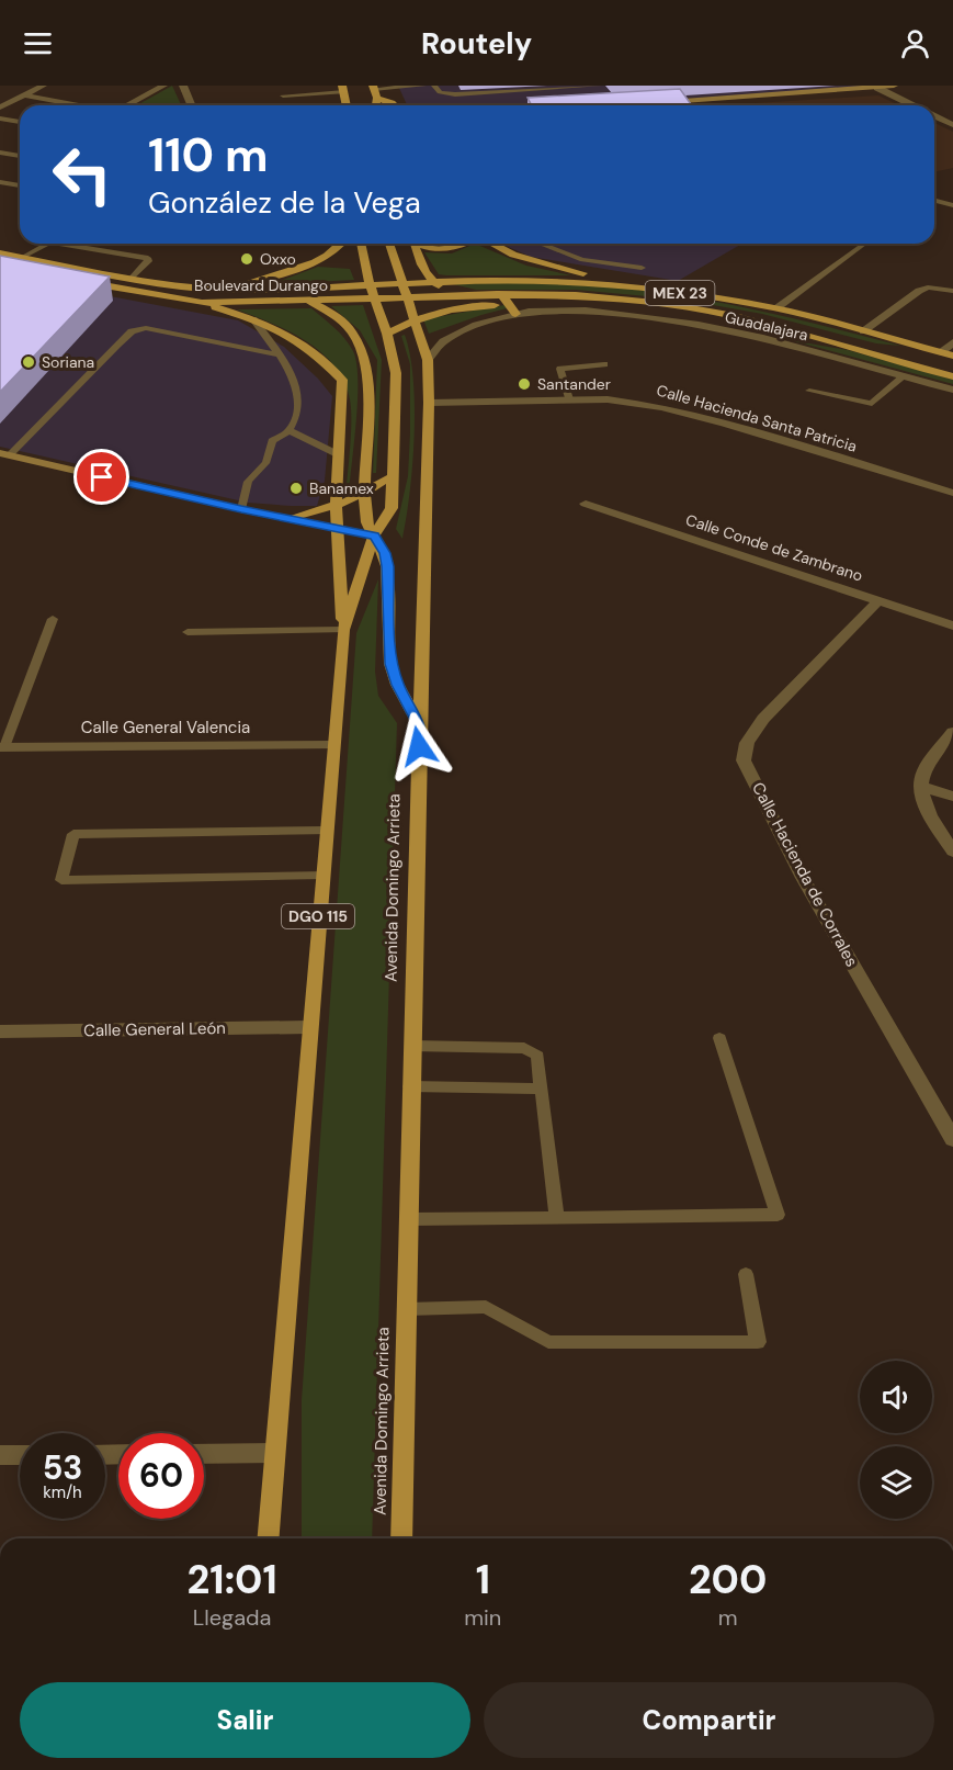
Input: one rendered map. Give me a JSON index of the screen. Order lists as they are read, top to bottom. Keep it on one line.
{"streets":{"main road":["Boulevard Durango","MEX 23","Avenida Domingo Arrieta","DGO 115"],"street":["Guadalajara","Calle Hacienda Santa Patricia","Calle Conde de Zambrano","Calle General Valencia","Calle Hacienda de Corrales","Calle General León"]},"crossings":[["Boulevard Durango","MEX 23"],["Boulevard Durango","Avenida Domingo Arrieta"],["Boulevard Durango","DGO 115"],["MEX 23","Avenida Domingo Arrieta"],["Guadalajara","Avenida Domingo Arrieta"],["Calle Hacienda Santa Patricia","Avenida Domingo Arrieta"],["Calle Conde de Zambrano","Calle Hacienda de Corrales"],["Calle General Valencia","DGO 115"],["DGO 115","Calle General León"]],"places":["Oxxo","Soriana","Santander","Banamex"],"page":{"header":"Routely","turn":["110 m","González de la Vega"],"speed":"53 km/h","limit":"60","eta":["21:01","Llegada","1","min","200","m"],"buttons":["Salir","Compartir"]}}
